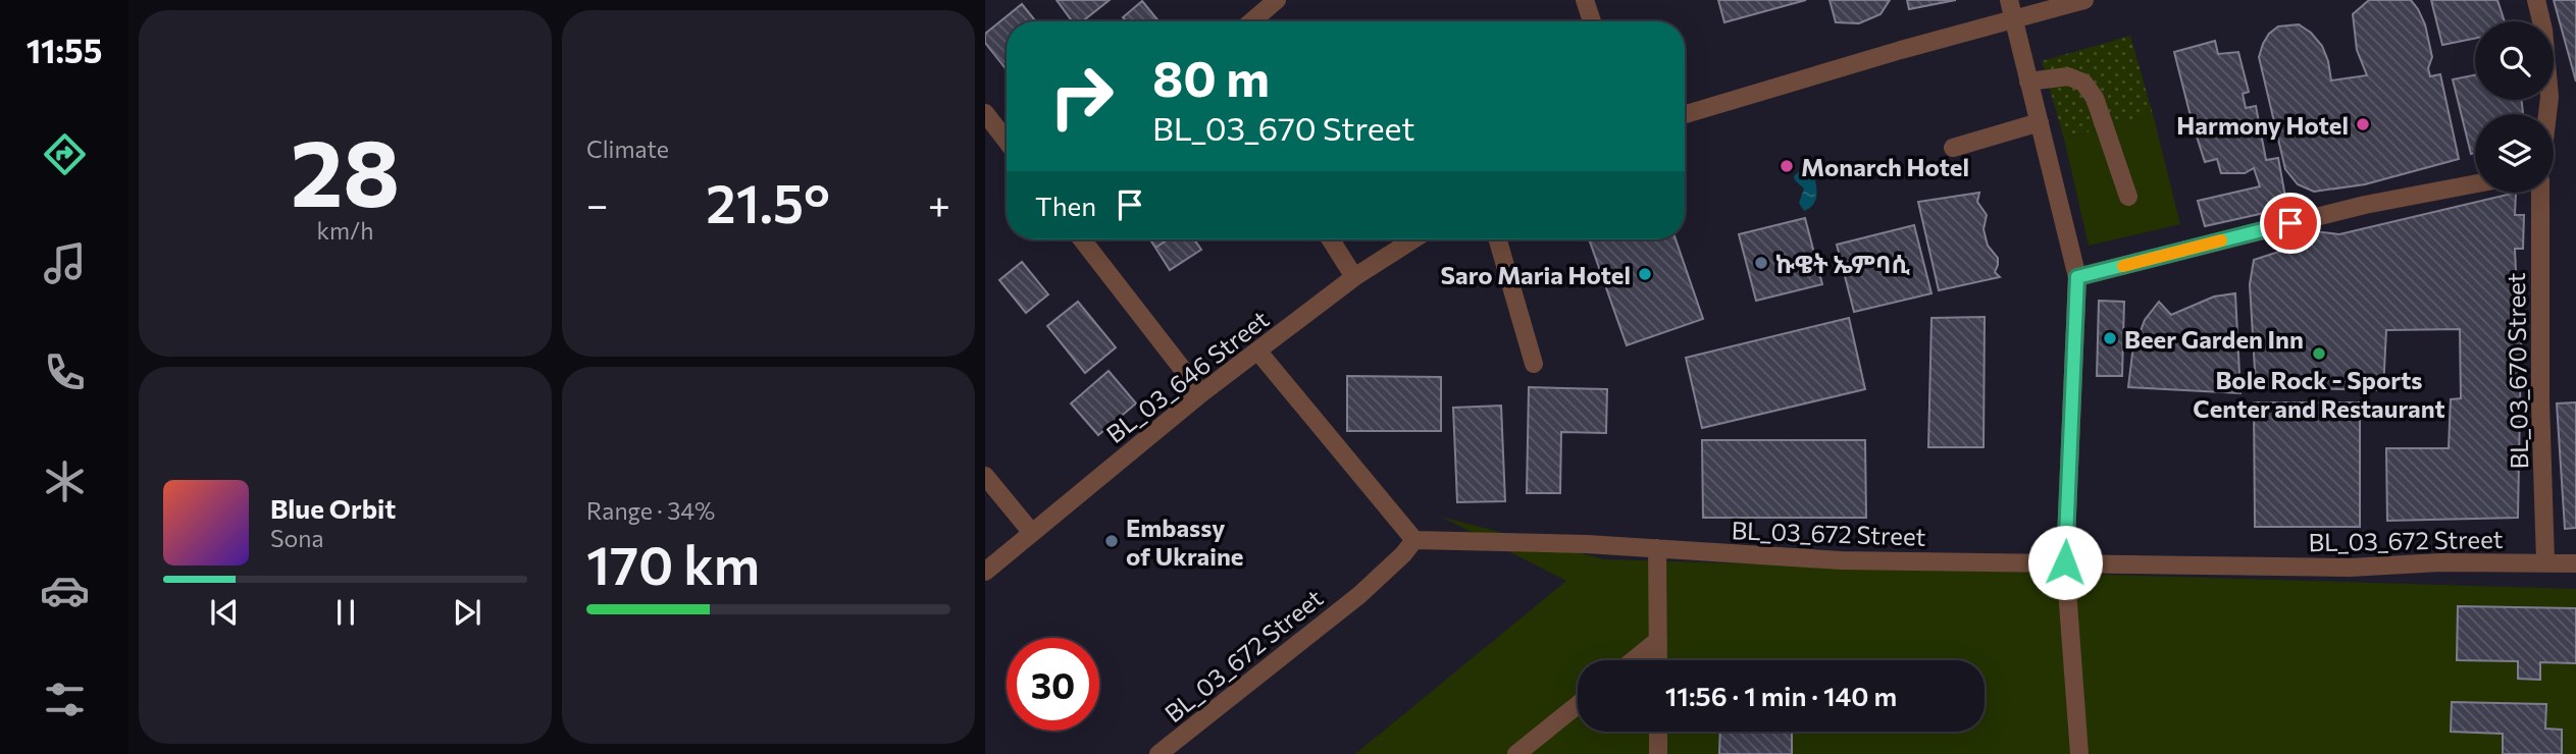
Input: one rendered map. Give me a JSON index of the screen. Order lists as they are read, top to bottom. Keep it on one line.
{"streets":{"street":["BL_03_670 Street","BL_03_646 Street","BL_03_672 Street"]},"crossings":[["BL_03_670 Street","BL_03_672 Street"]],"places":["Harmony Hotel","Monarch Hotel","ኩዌት ኤምባሲ","Saro Maria Hotel","Beer Garden Inn","Bole Rock - Sports Center and Restaurant","Embassy of Ukraine"],"page":{"tabs":"11:55","tile":[["28","km/h"],"Climate",["Range · 34%","170 km"]],"turn":["80 m","BL_03_670 Street"],"then":"Then","heat":["−","21.5°","+"],"song":["Blue Orbit","Sona"],"limit":"30","trip":"11:56 · 1 min · 140 m"}}
